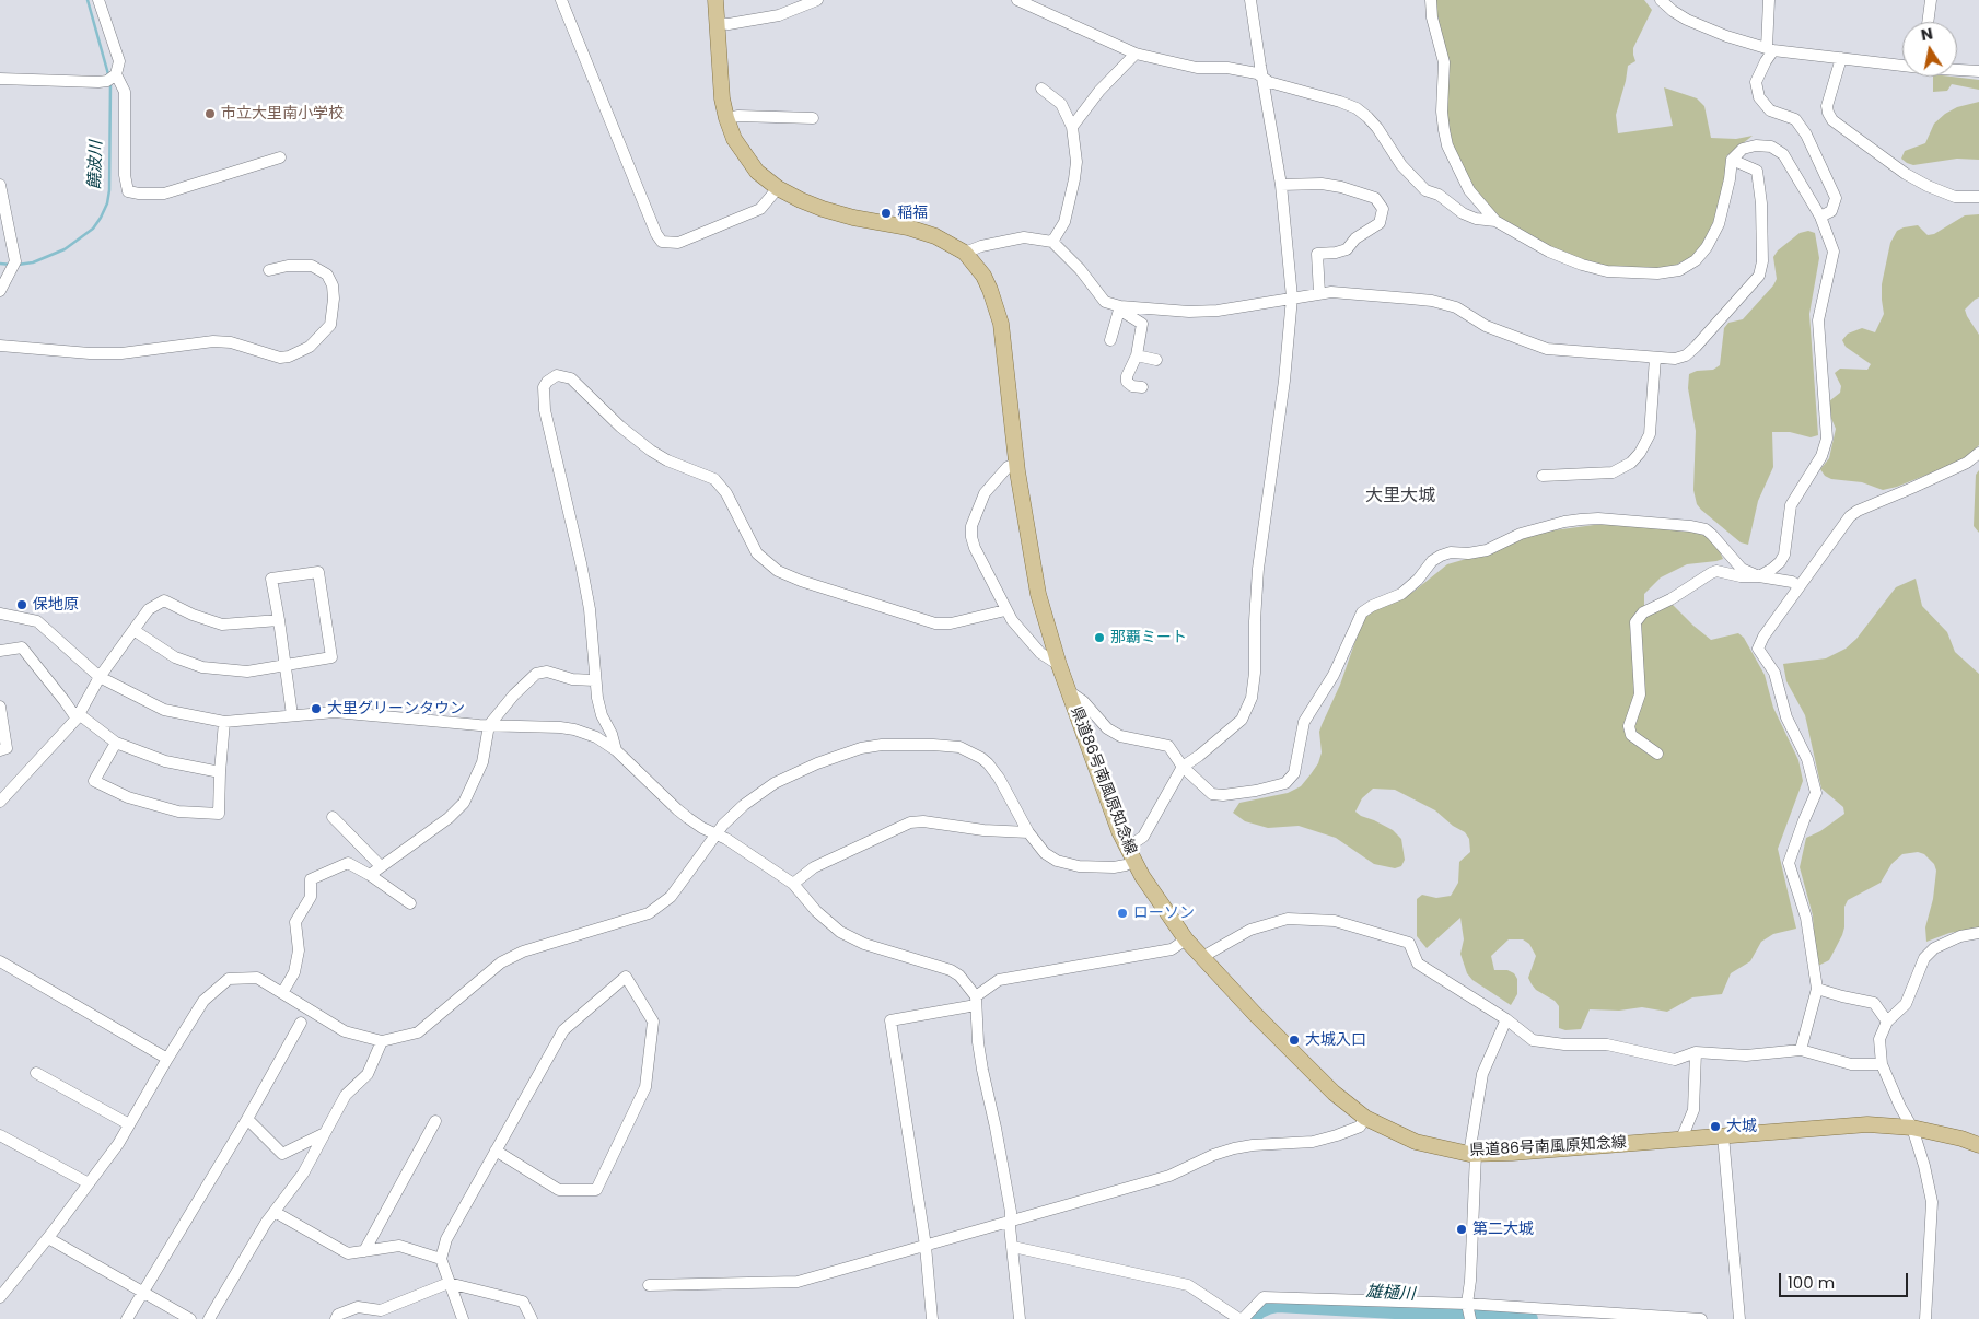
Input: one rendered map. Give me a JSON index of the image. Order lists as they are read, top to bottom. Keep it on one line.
{"streets":{"main road":["県道86号南風原知念線"]},"districts":["大里大城"],"water":["饒波川","雄樋川"],"places":["市立大里南小学校","稲福","保地原","那覇ミート","大里グリーンタウン","ローソン","大城入口","大城","第二大城"],"scale_bar":"100 m","north":"top"}
